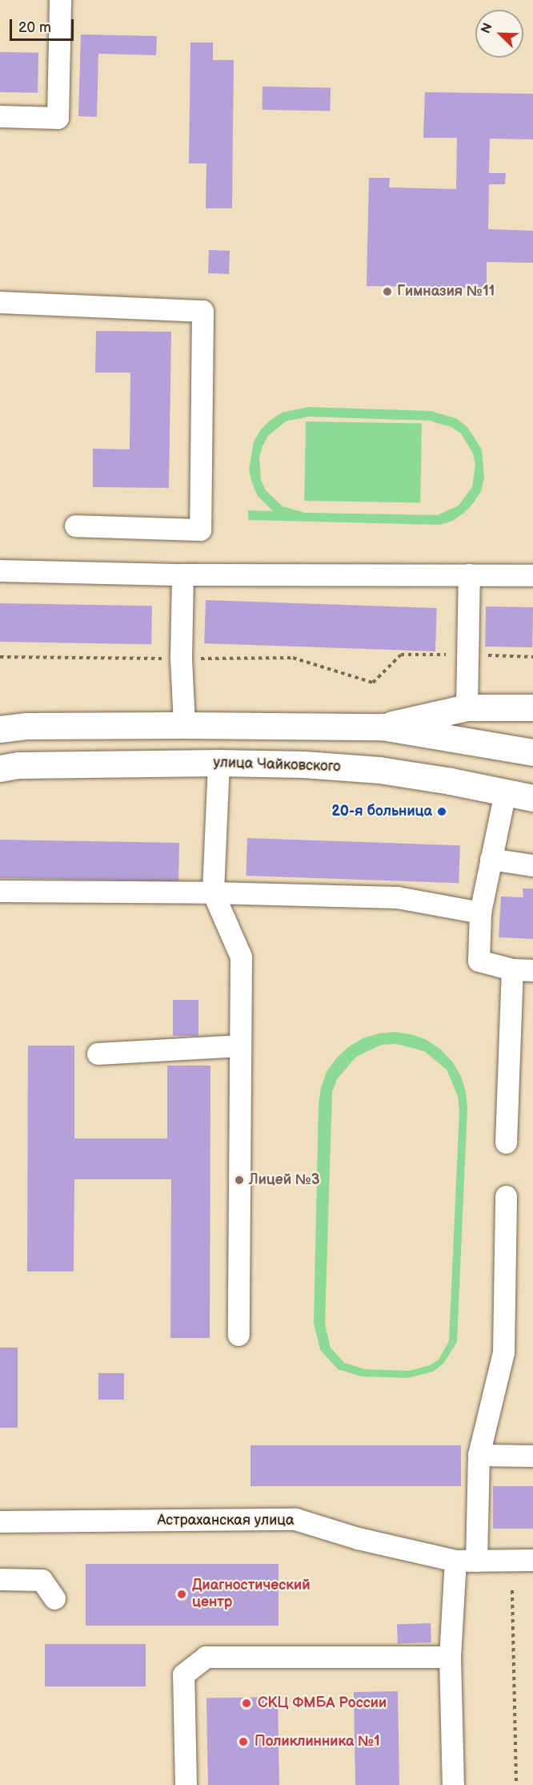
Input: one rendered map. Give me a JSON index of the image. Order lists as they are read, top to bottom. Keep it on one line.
{"streets":{"main road":["улица Чайковского"],"street":["Астраханская улица"]},"places":["Гимназия №11","20-я больница","Лицей №3","Диагностический центр","СКЦ ФМБА России","Поликлинника №1"],"scale_bar":"20 m","north":"top left"}
